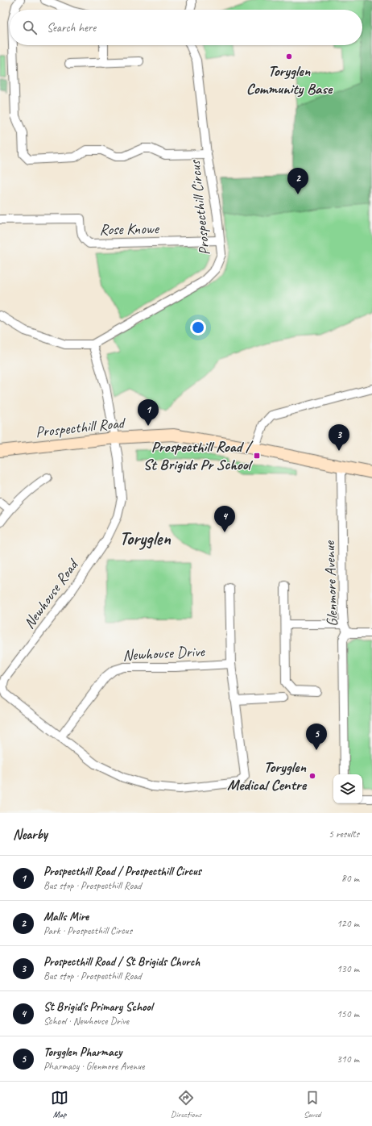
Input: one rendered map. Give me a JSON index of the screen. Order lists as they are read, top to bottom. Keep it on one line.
{"streets":{"main road":["Prospecthill Road"],"street":["Prospecthill Circus","Rose Knowe","Glenmore Avenue","Newhouse Road","Newhouse Drive"]},"crossings":[["Prospecthill Circus","Rose Knowe"],["Prospecthill Road","Glenmore Avenue"],["Prospecthill Road","Newhouse Road"],["Newhouse Road","Newhouse Drive"]],"districts":["Toryglen"],"places":{"other":["Toryglen Community Base","Toryglen Medical Centre"],"transit":["Prospecthill Road / St Brigids Pr School"]},"page":{"search":"Search here","pins":["2","1","3","4","5"],"heading":["Nearby","5 results"],"list":[{"mark":"1","name":"Prospecthill Road / Prospecthill Circus","note":"Bus stop · Prospecthill Road","value":"80 m"},{"mark":"2","name":"Malls Mire","note":"Park · Prospecthill Circus","value":"120 m"},{"mark":"3","name":"Prospecthill Road / St Brigids Church","note":"Bus stop · Prospecthill Road","value":"130 m"},{"mark":"4","name":"St Brigid's Primary School","note":"School · Newhouse Drive","value":"150 m"},{"mark":"5","name":"Toryglen Pharmacy","note":"Pharmacy · Glenmore Avenue","value":"310 m"}],"nav":["Map","Directions","Saved"]}}
